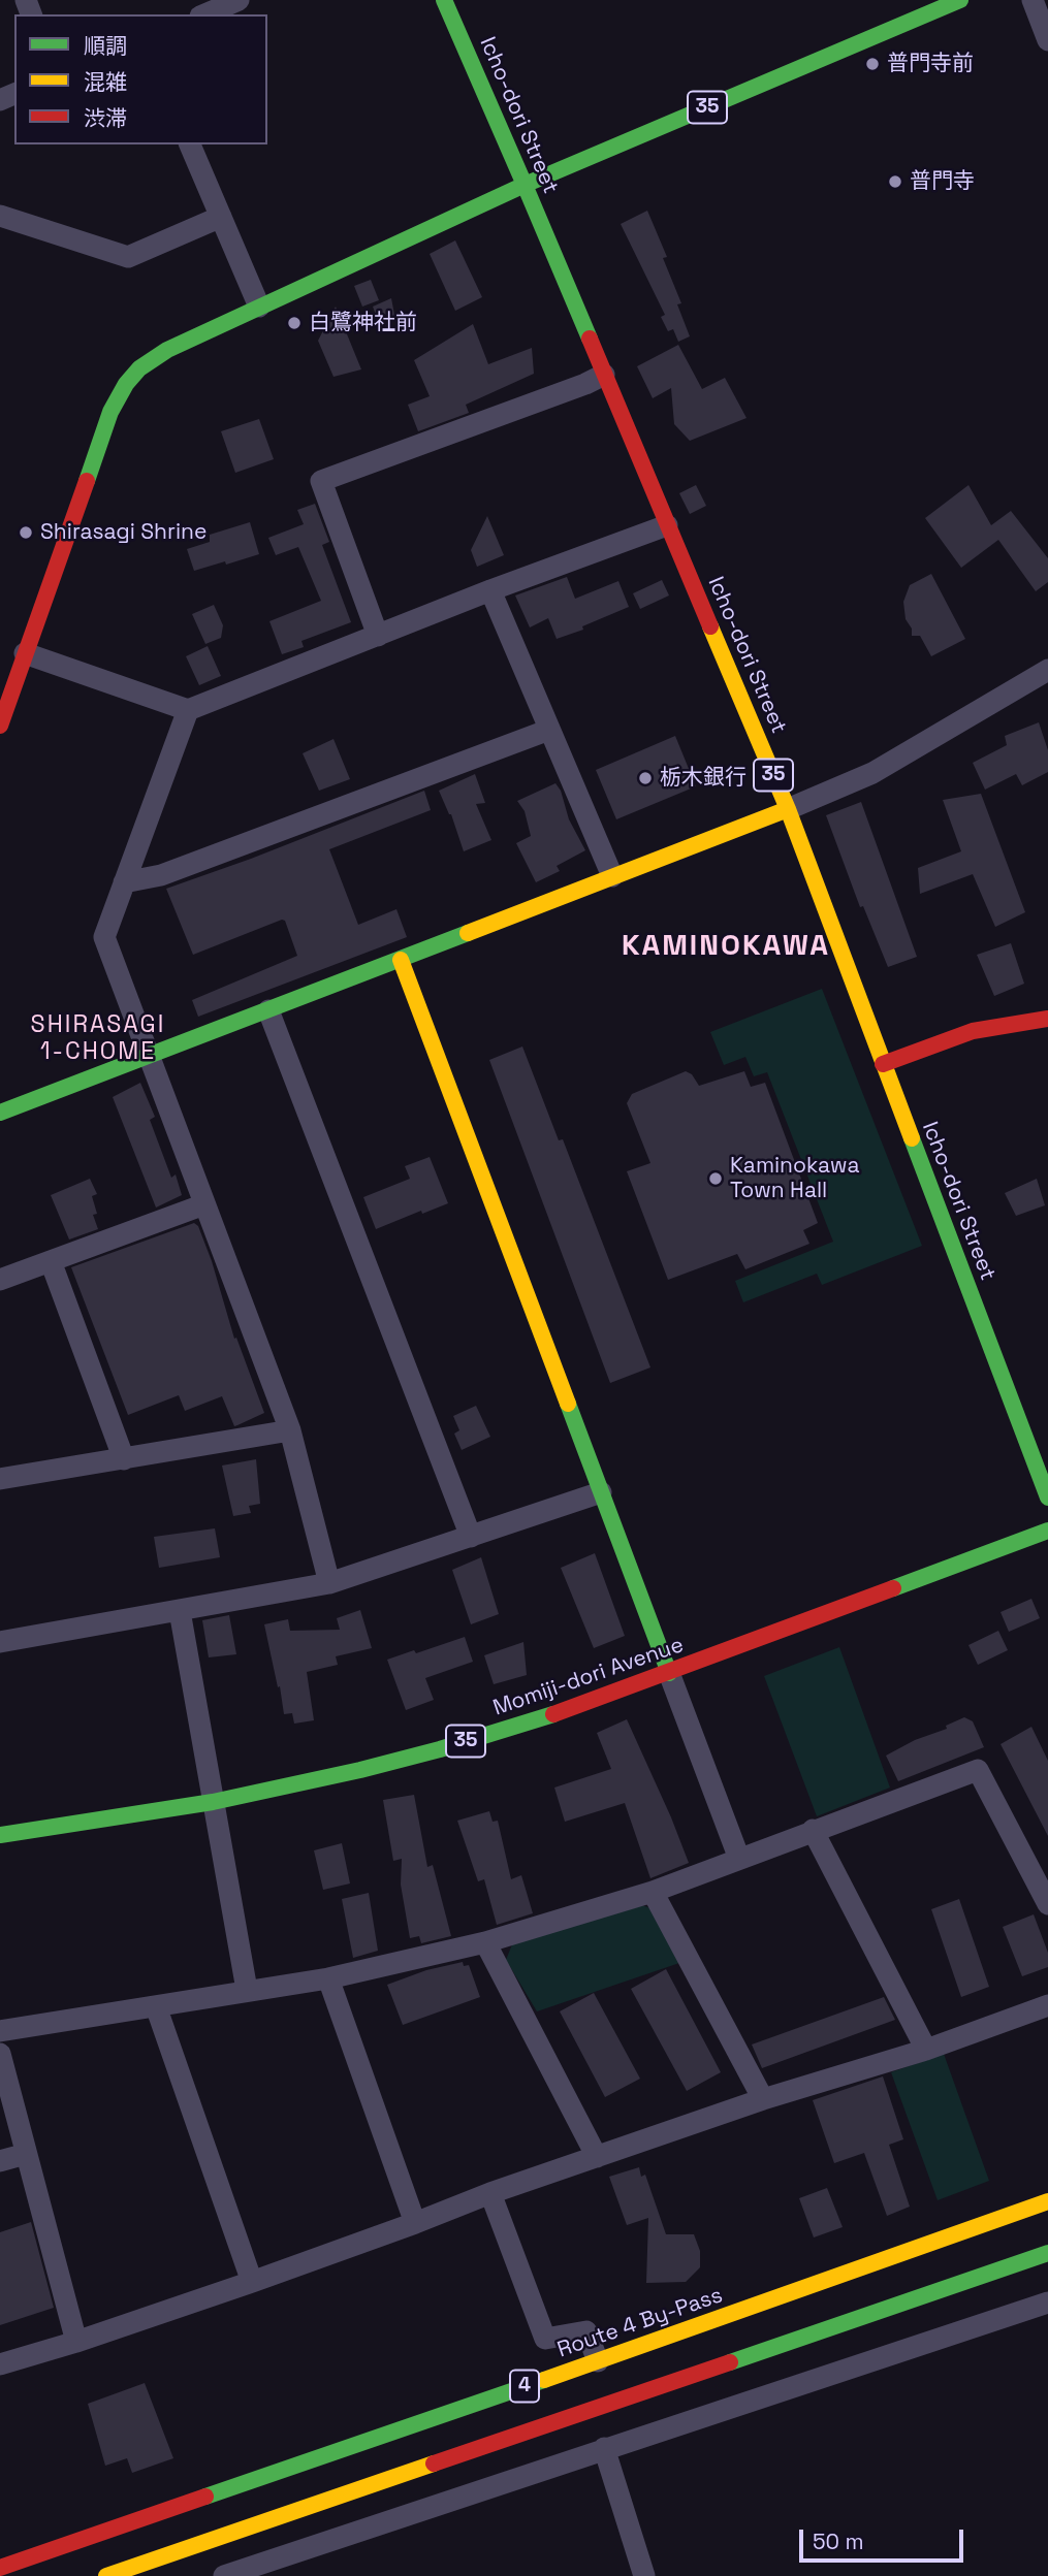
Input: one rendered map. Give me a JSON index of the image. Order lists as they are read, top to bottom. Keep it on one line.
{"streets":{"main road":["35","Icho-dori Street","Momiji-dori Avenue","Route 4 By-Pass","4"]},"crossings":[["35","Icho-dori Street"]],"districts":["KAMINOKAWA","SHIRASAGI 1-CHOME"],"places":["普門寺前","普門寺","白鷺神社前","Shirasagi Shrine","栃木銀行","Kaminokawa Town Hall"],"legend":["順調","混雑","渋滞"],"scale_bar":"50 m"}
